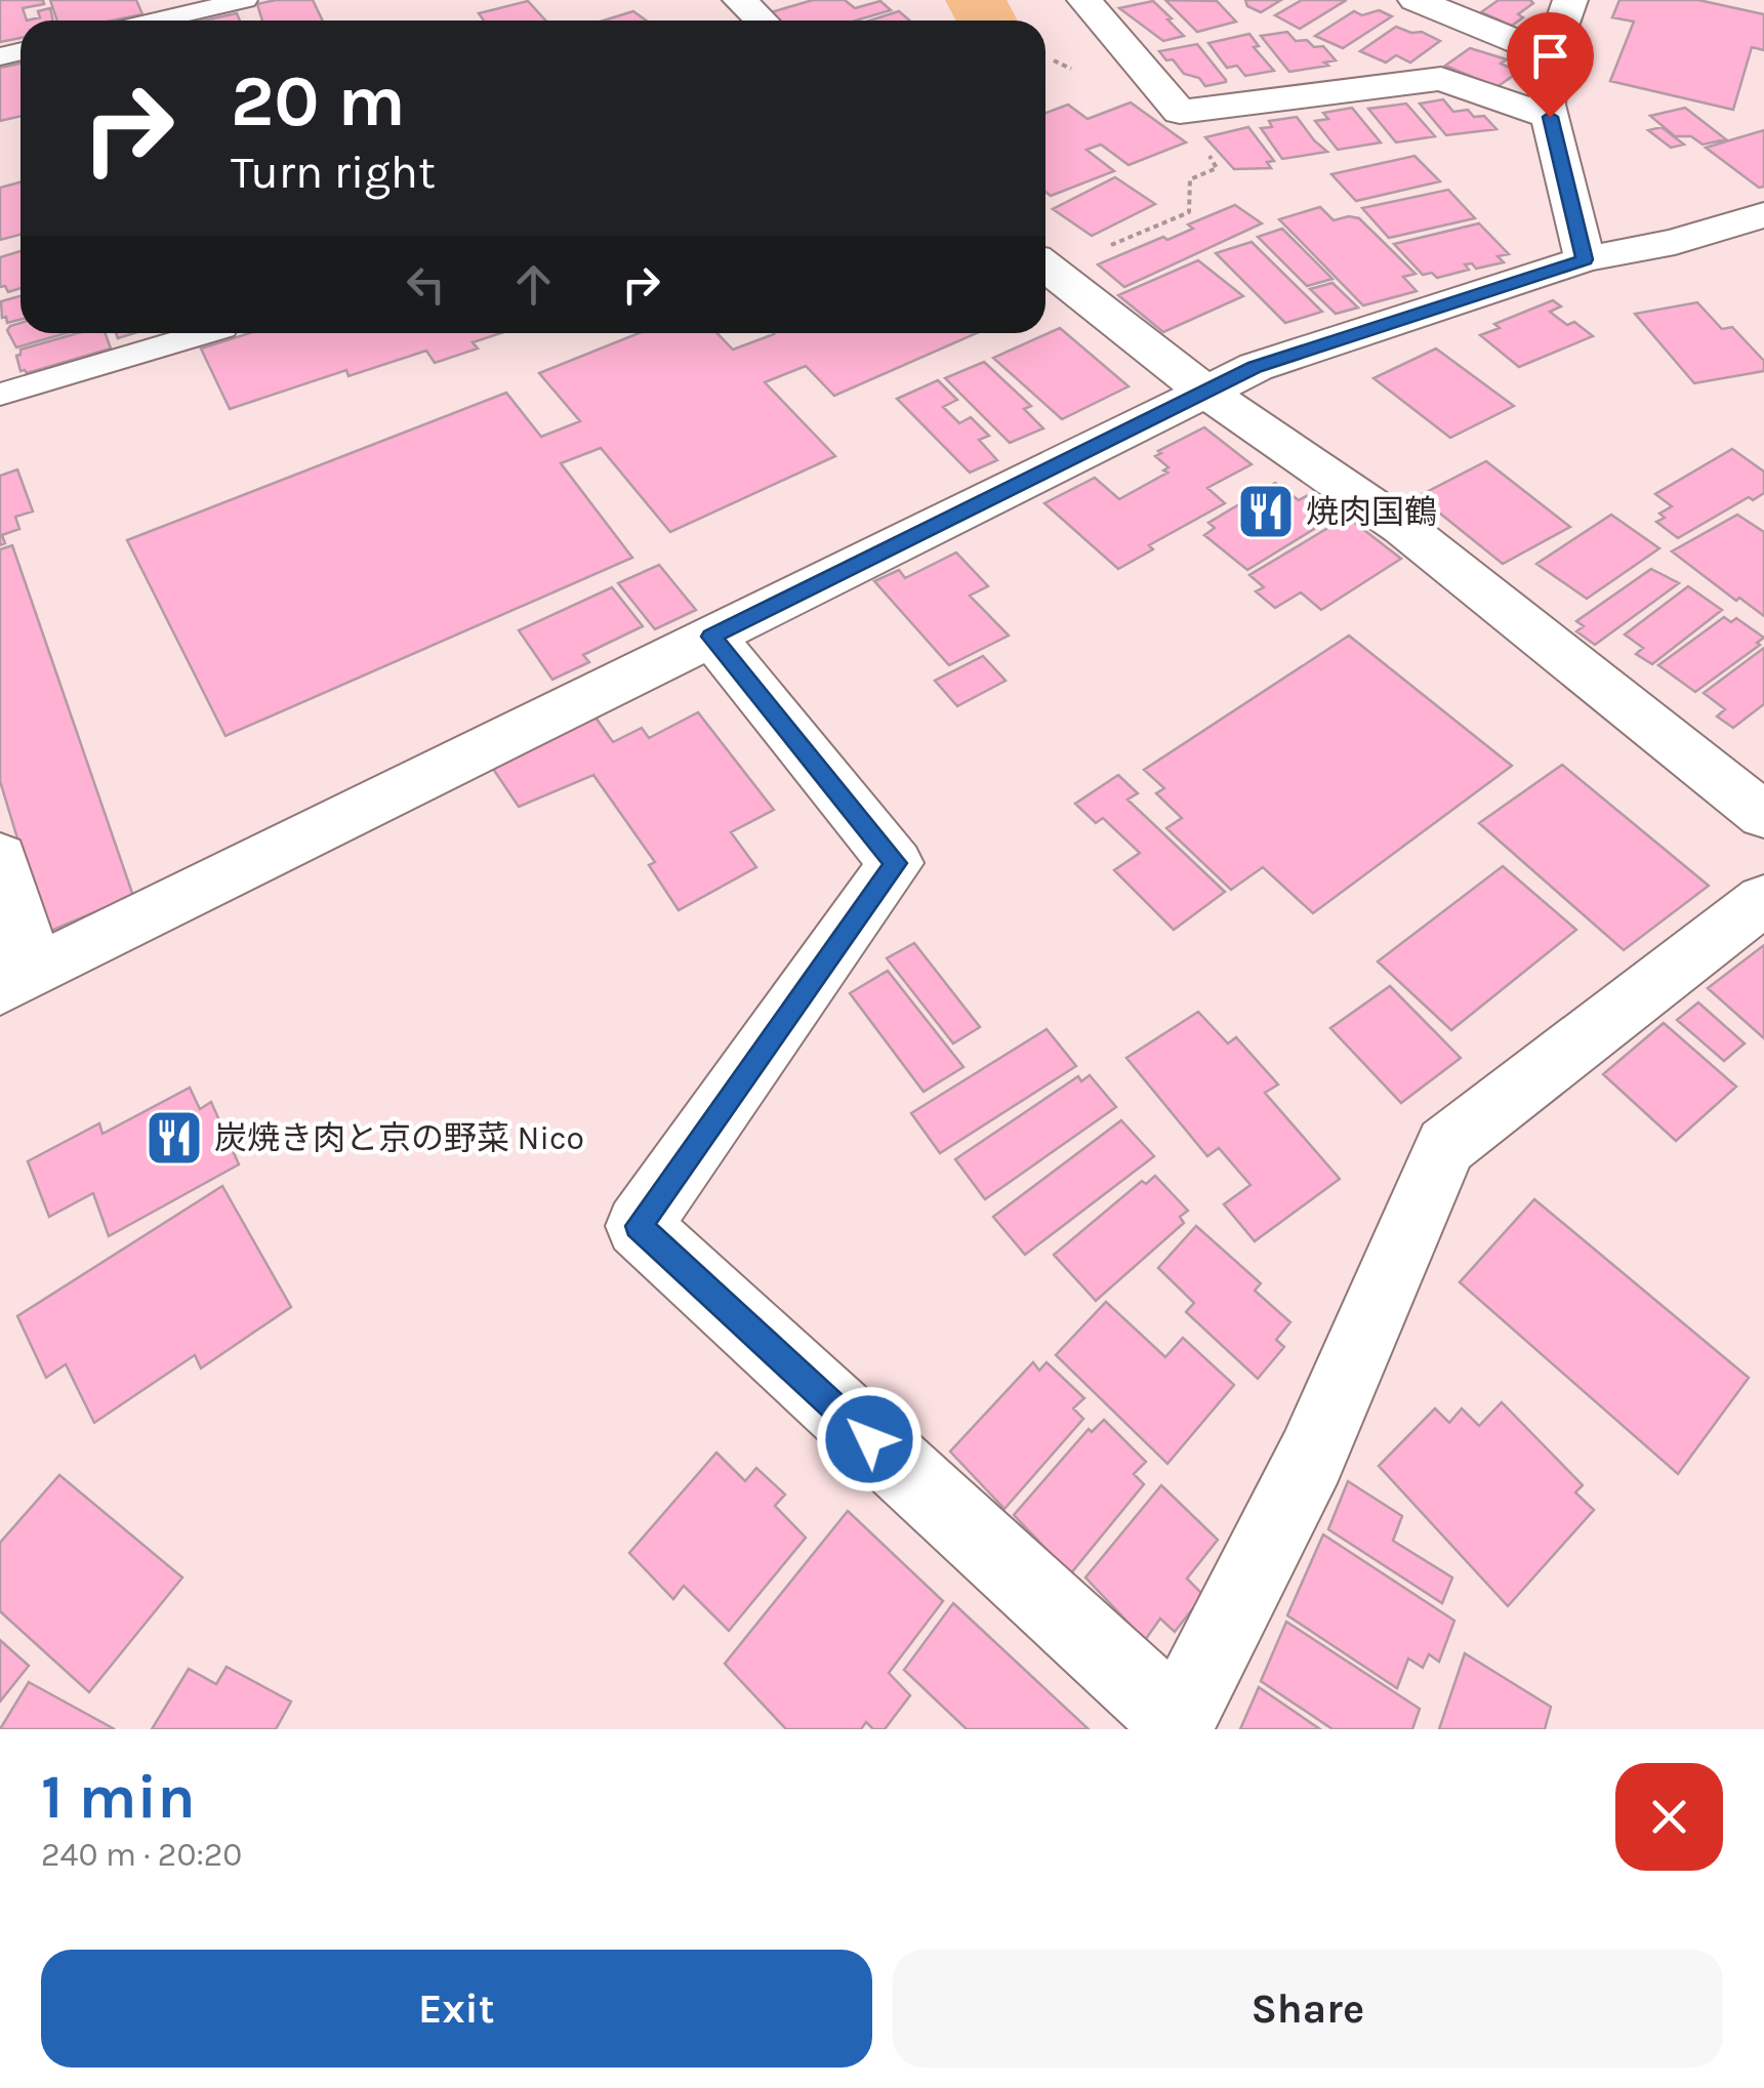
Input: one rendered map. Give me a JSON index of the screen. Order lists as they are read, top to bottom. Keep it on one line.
{"places":{"restaurant":["焼肉国鶴","炭焼き肉と京の野菜 Nico"]},"page":{"turn":["20 m","Turn right"],"heading":["1 min","240 m · 20:20"],"buttons":["Exit","Share"]}}
